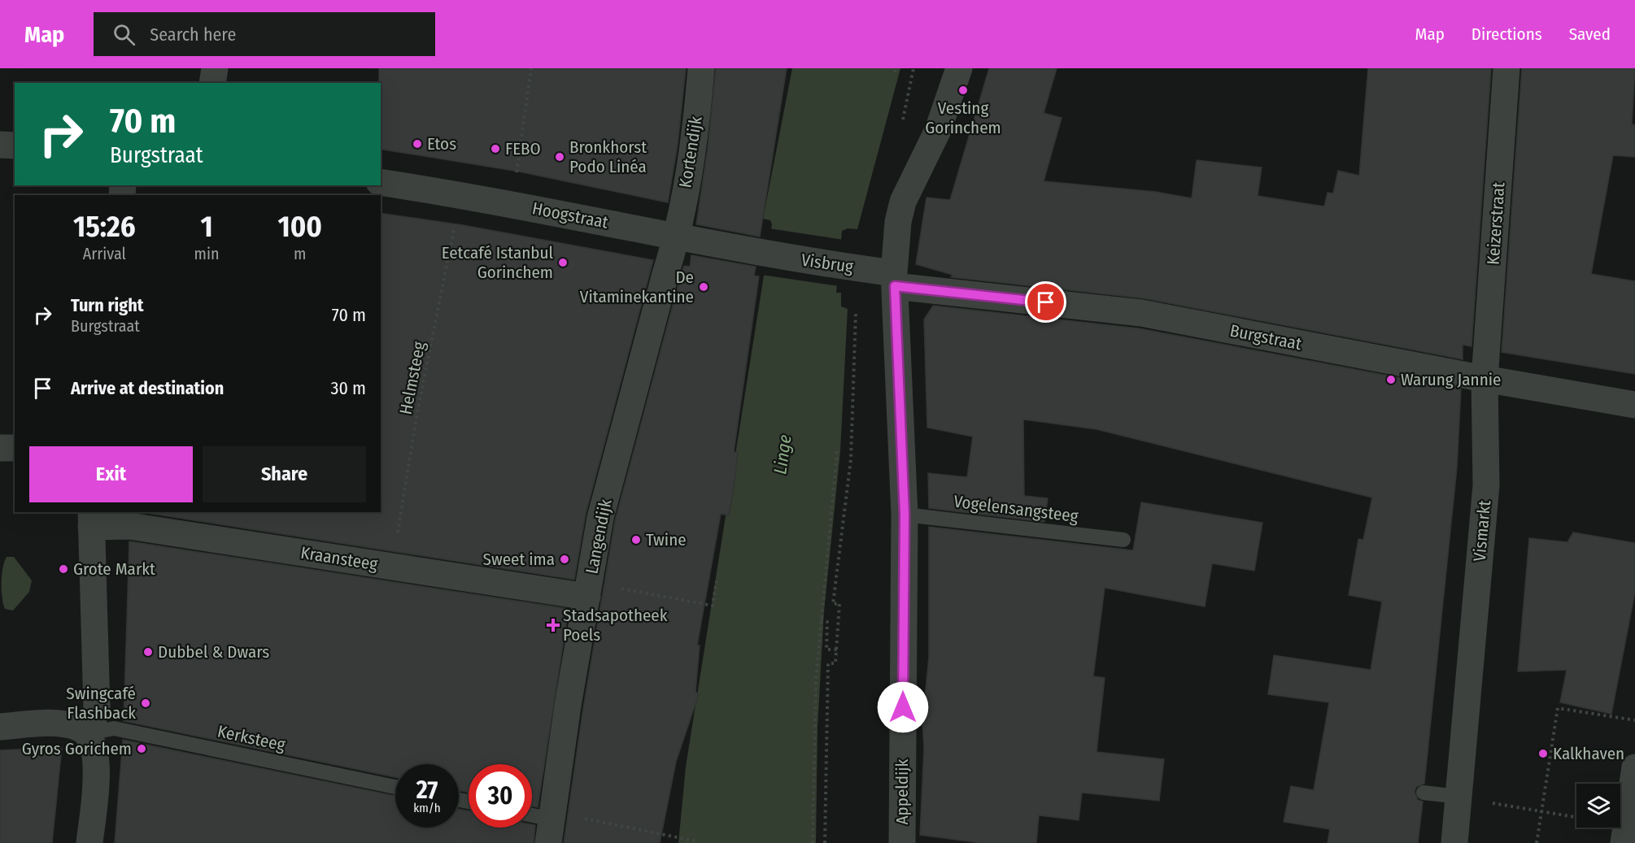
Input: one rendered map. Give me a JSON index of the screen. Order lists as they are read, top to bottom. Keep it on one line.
{"streets":{"street":["Kortendijk","Hoogstraat","Keizerstraat","Visbrug","Burgstraat","Vismarkt","Langendijk","Kraansteeg","Appeldijk"],"lane":["Vogelensangsteeg","Kerksteeg"],"path":["Helmsteeg"]},"crossings":[["Kortendijk","Hoogstraat"],["Kortendijk","Langendijk"],["Hoogstraat","Visbrug"],["Hoogstraat","Helmsteeg"],["Hoogstraat","Langendijk"],["Keizerstraat","Burgstraat"],["Keizerstraat","Vismarkt"],["Visbrug","Burgstraat"],["Visbrug","Appeldijk"],["Burgstraat","Vismarkt"],["Burgstraat","Appeldijk"],["Helmsteeg","Kraansteeg"],["Vogelensangsteeg","Appeldijk"],["Langendijk","Kraansteeg"]],"water":["Linge"],"places":{"other":["Vesting Gorinchem","Etos","FEBO","Bronkhorst Podo Linéa","Eetcafé Istanbul Gorinchem","De Vitaminekantine","Warung Jannie","Twine","Sweet ima","Grote Markt","Dubbel & Dwars","Swingcafé Flashback","Gyros Gorichem","Kalkhaven"],"health":["Stadsapotheek Poels"]},"page":{"header":"Map","search":"Search here","nav":["Map","Directions","Saved"],"turn":["70 m","Burgstraat"],"eta":["15:26","Arrival","1","min","100","m"],"list":[{"name":"Turn right","note":"Burgstraat","value":"70 m"},{"name":"Arrive at destination","value":"30 m"}],"buttons":["Exit","Share"],"speed":"27 km/h","limit":"30"}}
